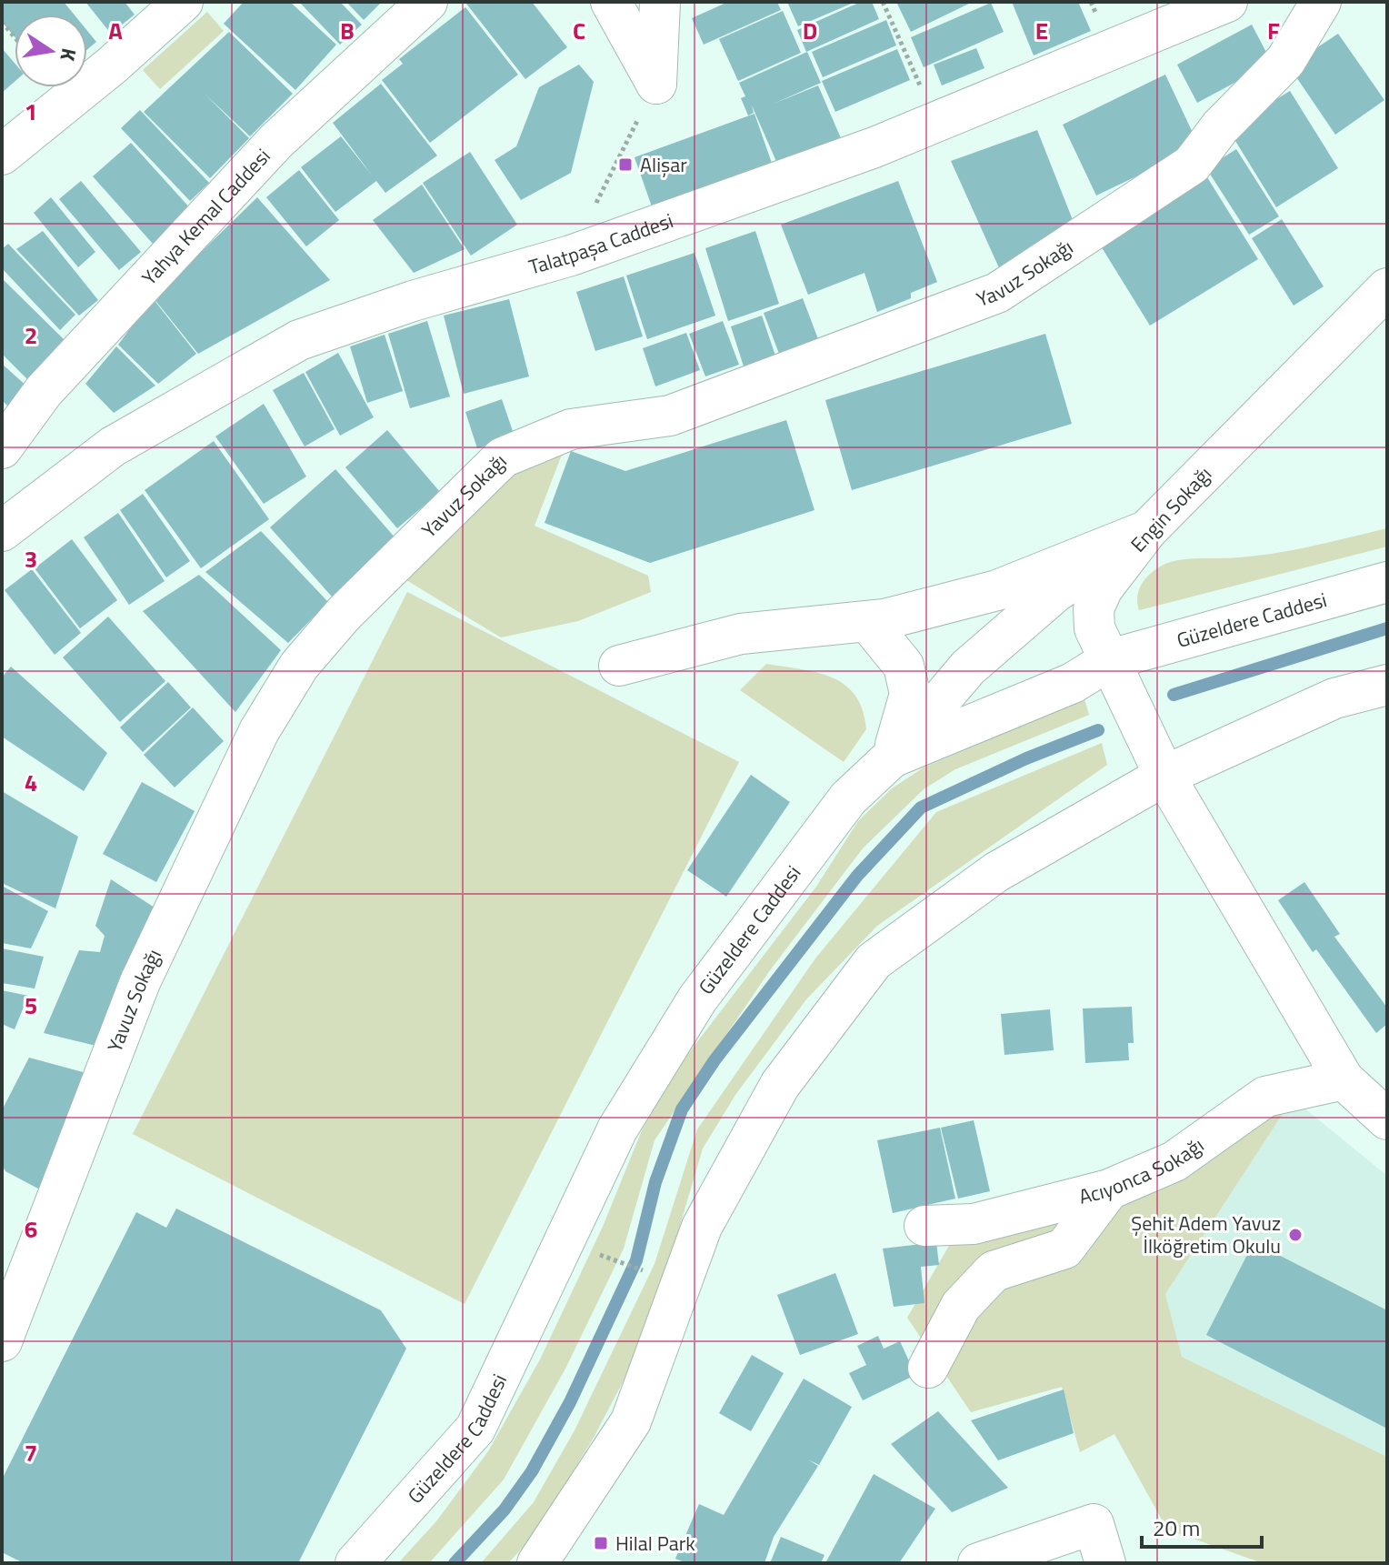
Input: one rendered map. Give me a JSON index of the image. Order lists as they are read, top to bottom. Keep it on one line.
{"streets":{"street":["Yahya Kemal Caddesi","Talatpaşa Caddesi","Yavuz Sokağı","Engin Sokağı","Güzeldere Caddesi","Acıyonca Sokağı"]},"crossings":[["Engin Sokağı","Güzeldere Caddesi"]],"places":{"transit":["Alişar","Hilal Park"],"other":["Şehit Adem Yavuz İlköğretim Okulu"]},"scale_bar":"20 m","north":"right","grid":{"columns":["A","B","C","D","E","F"],"rows":["1","2","3","4","5","6","7"]}}
